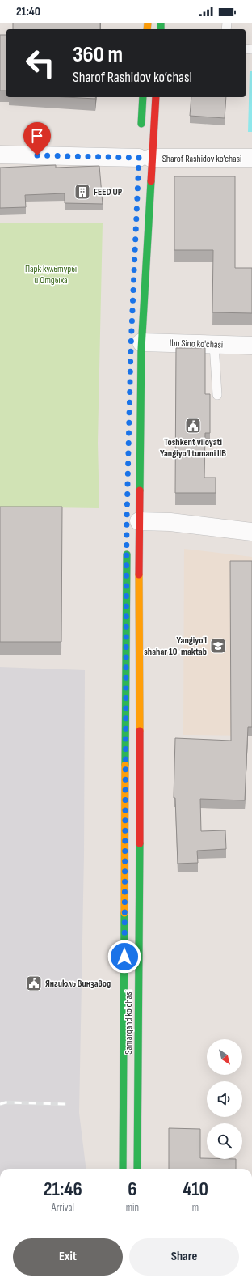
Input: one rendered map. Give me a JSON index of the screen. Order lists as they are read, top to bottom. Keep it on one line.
{"streets":{"main road":["Samarqand ko'chasi"],"street":["Sharof Rashidov ko’chasi","Ibn Sino ko'chasi"]},"crossings":[["Sharof Rashidov ko’chasi","Samarqand ko'chasi"],["Ibn Sino ko'chasi","Samarqand ko'chasi"]],"parks":["Парк культуры и Отдыха"],"places":{"building":["FEED UP"],"public building":["Toshkent viloyati Yangiyo'l tumani IIB","Янгиюль Винзавод"],"school or university":["Yangiyo'l shahar 10-maktab"]},"north":"bottom right","page":{"status":"21:40","turn":["360 m","Sharof Rashidov ko’chasi"],"eta":["21:46","Arrival","6","min","410","m"],"buttons":["Exit","Share"]}}
